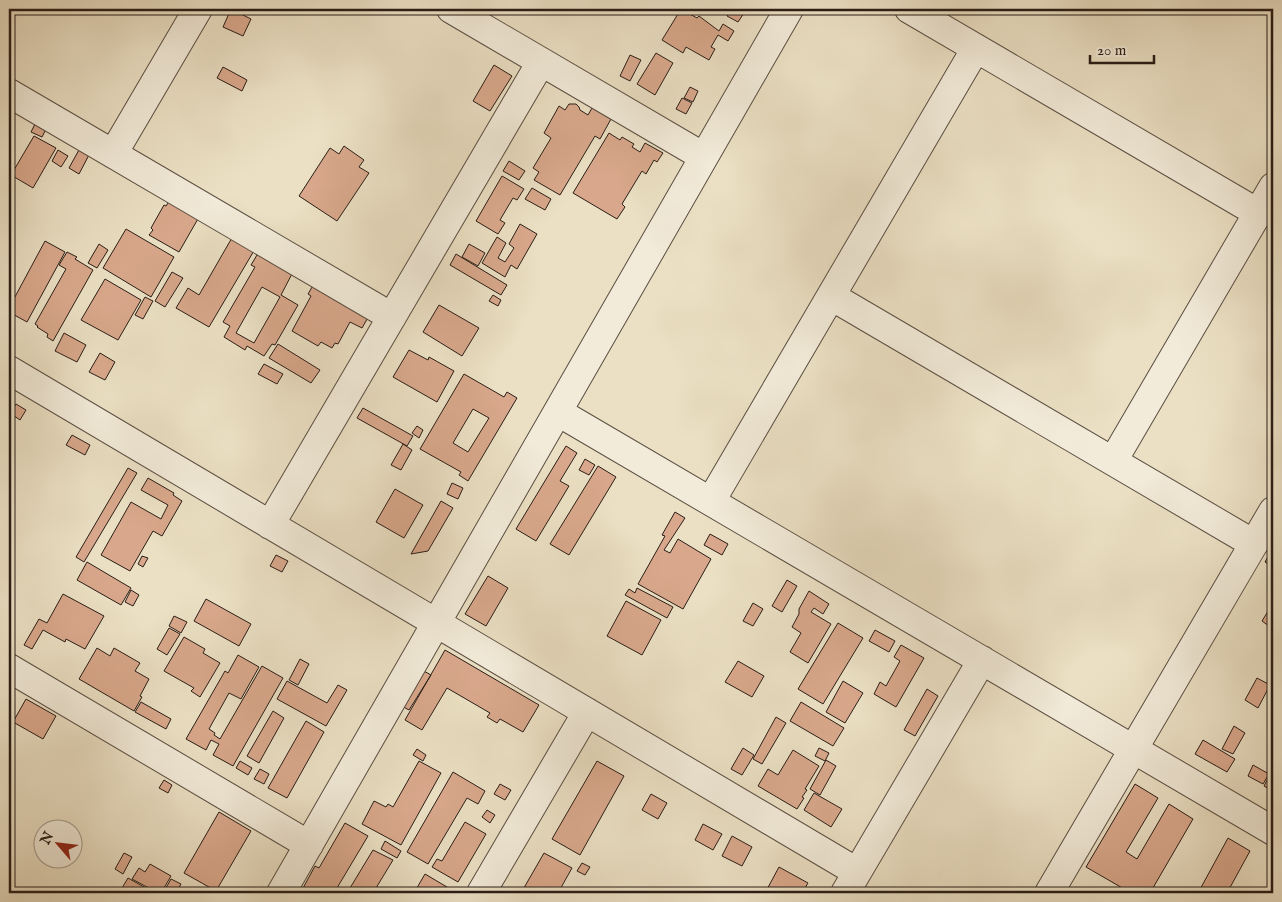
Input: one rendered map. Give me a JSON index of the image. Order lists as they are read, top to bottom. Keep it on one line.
{"scale_bar":"20 m","north":"top left"}
